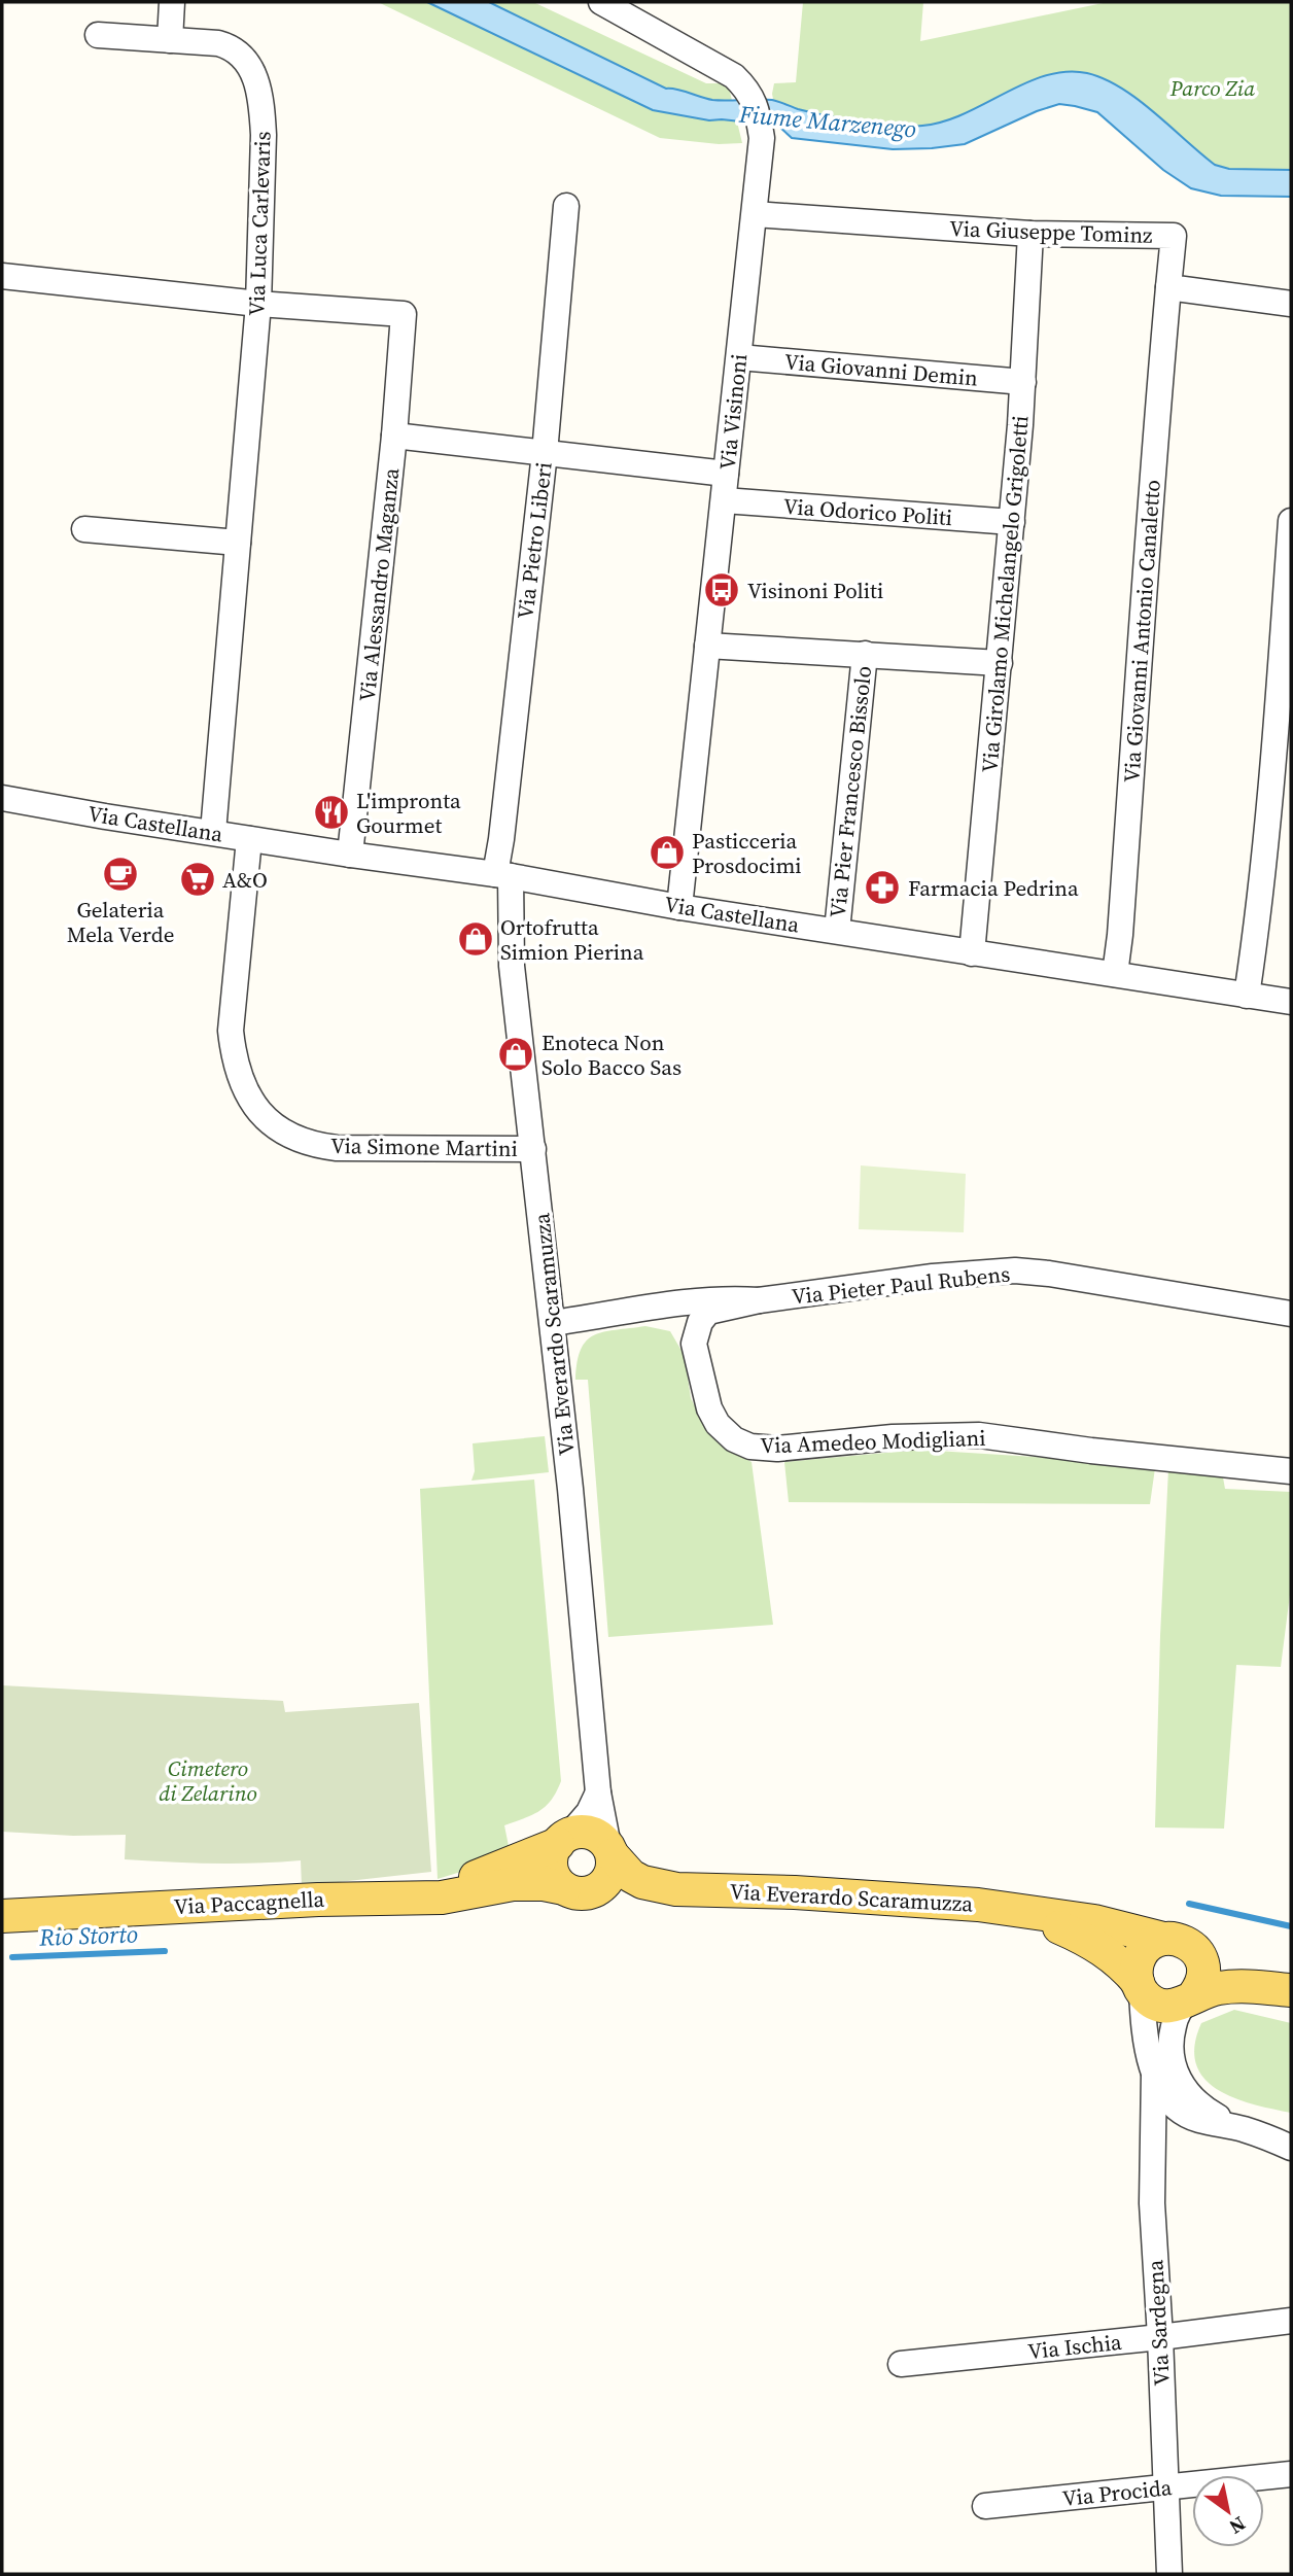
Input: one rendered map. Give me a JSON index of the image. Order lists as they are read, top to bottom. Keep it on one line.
{"streets":{"main road":["Via Everardo Scaramuzza","Via Paccagnella"],"street":["Via Luca Carlevaris","Via Giuseppe Tominz","Via Giovanni Demin","Via Visinoni","Via Odorico Politi","Via Pietro Liberi","Via Alessandro Maganza","Via Girolamo Michelangelo Grigoletti","Via Giovanni Antonio Canaletto","Via Pier Francesco Bissolo","Via Castellana","Via Simone Martini","Via Pieter Paul Rubens","Via Amedeo Modigliani","Via Sardegna","Via Ischia","Via Procida"]},"crossings":[["Via Luca Carlevaris","Via Alessandro Maganza"],["Via Luca Carlevaris","Via Castellana"],["Via Giuseppe Tominz","Via Visinoni"],["Via Giuseppe Tominz","Via Girolamo Michelangelo Grigoletti"],["Via Giuseppe Tominz","Via Giovanni Antonio Canaletto"],["Via Giovanni Demin","Via Visinoni"],["Via Giovanni Demin","Via Girolamo Michelangelo Grigoletti"],["Via Visinoni","Via Odorico Politi"],["Via Visinoni","Via Castellana"],["Via Odorico Politi","Via Girolamo Michelangelo Grigoletti"],["Via Pietro Liberi","Via Castellana"],["Via Pietro Liberi","Via Everardo Scaramuzza"],["Via Alessandro Maganza","Via Castellana"],["Via Girolamo Michelangelo Grigoletti","Via Castellana"],["Via Giovanni Antonio Canaletto","Via Castellana"],["Via Pier Francesco Bissolo","Via Castellana"],["Via Castellana","Via Simone Martini"],["Via Castellana","Via Everardo Scaramuzza"],["Via Simone Martini","Via Everardo Scaramuzza"],["Via Pieter Paul Rubens","Via Everardo Scaramuzza"],["Via Pieter Paul Rubens","Via Amedeo Modigliani"],["Via Everardo Scaramuzza","Via Paccagnella"],["Via Sardegna","Via Ischia"],["Via Sardegna","Via Procida"]],"water":["Fiume Marzenego","Rio Storto"],"parks":["Parco Zia","Cimetero di Zelarino"],"places":{"bus stop":["Visinoni Politi"],"restaurant":["L'impronta Gourmet"],"shop":["Pasticceria Prosdocimi","Ortofrutta Simion Pierina","Enoteca Non Solo Bacco Sas"],"cafe":["Gelateria Mela Verde"],"supermarket":["A&O"],"pharmacy":["Farmacia Pedrina"]},"north":"bottom right"}
